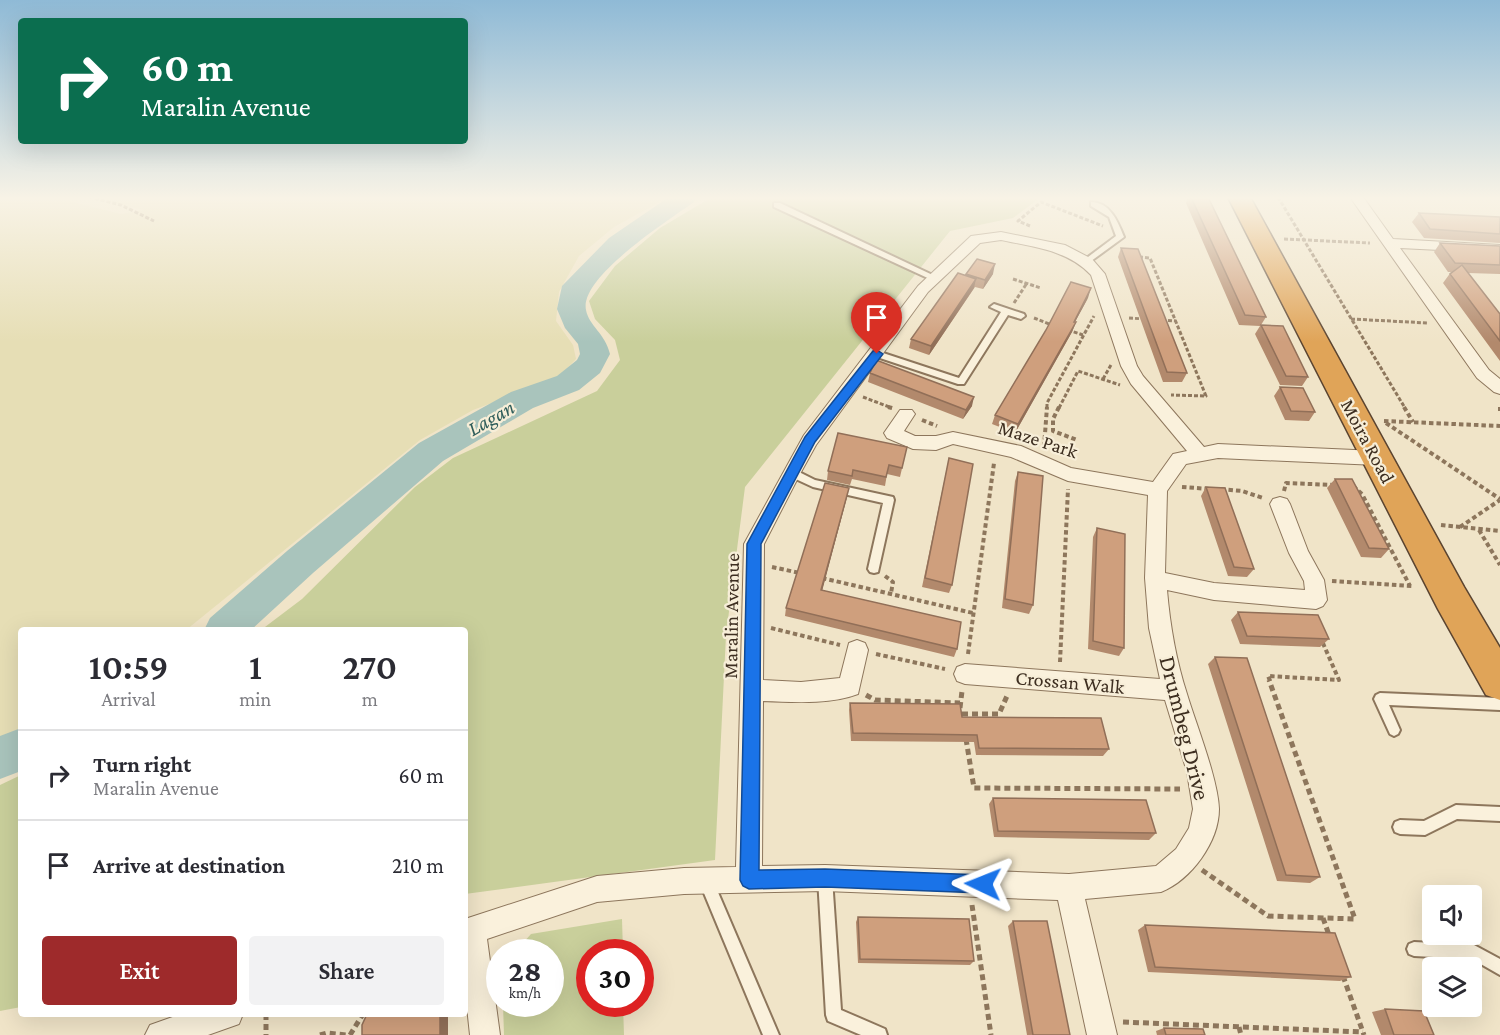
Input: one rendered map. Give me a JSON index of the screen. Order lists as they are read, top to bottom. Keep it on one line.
{"streets":{"highway":["Moira Road"],"street":["Maze Park","Maralin Avenue","Crossan Walk","Drumbeg Drive"]},"crossings":[["Maze Park","Drumbeg Drive"],["Maralin Avenue","Drumbeg Drive"],["Crossan Walk","Drumbeg Drive"]],"water":["Lagan"],"page":{"turn":["60 m","Maralin Avenue"],"eta":["10:59","Arrival","1","min","270","m"],"list":[{"name":"Turn right","note":"Maralin Avenue","value":"60 m"},{"name":"Arrive at destination","value":"210 m"}],"buttons":["Exit","Share"],"speed":"28 km/h","limit":"30"}}
